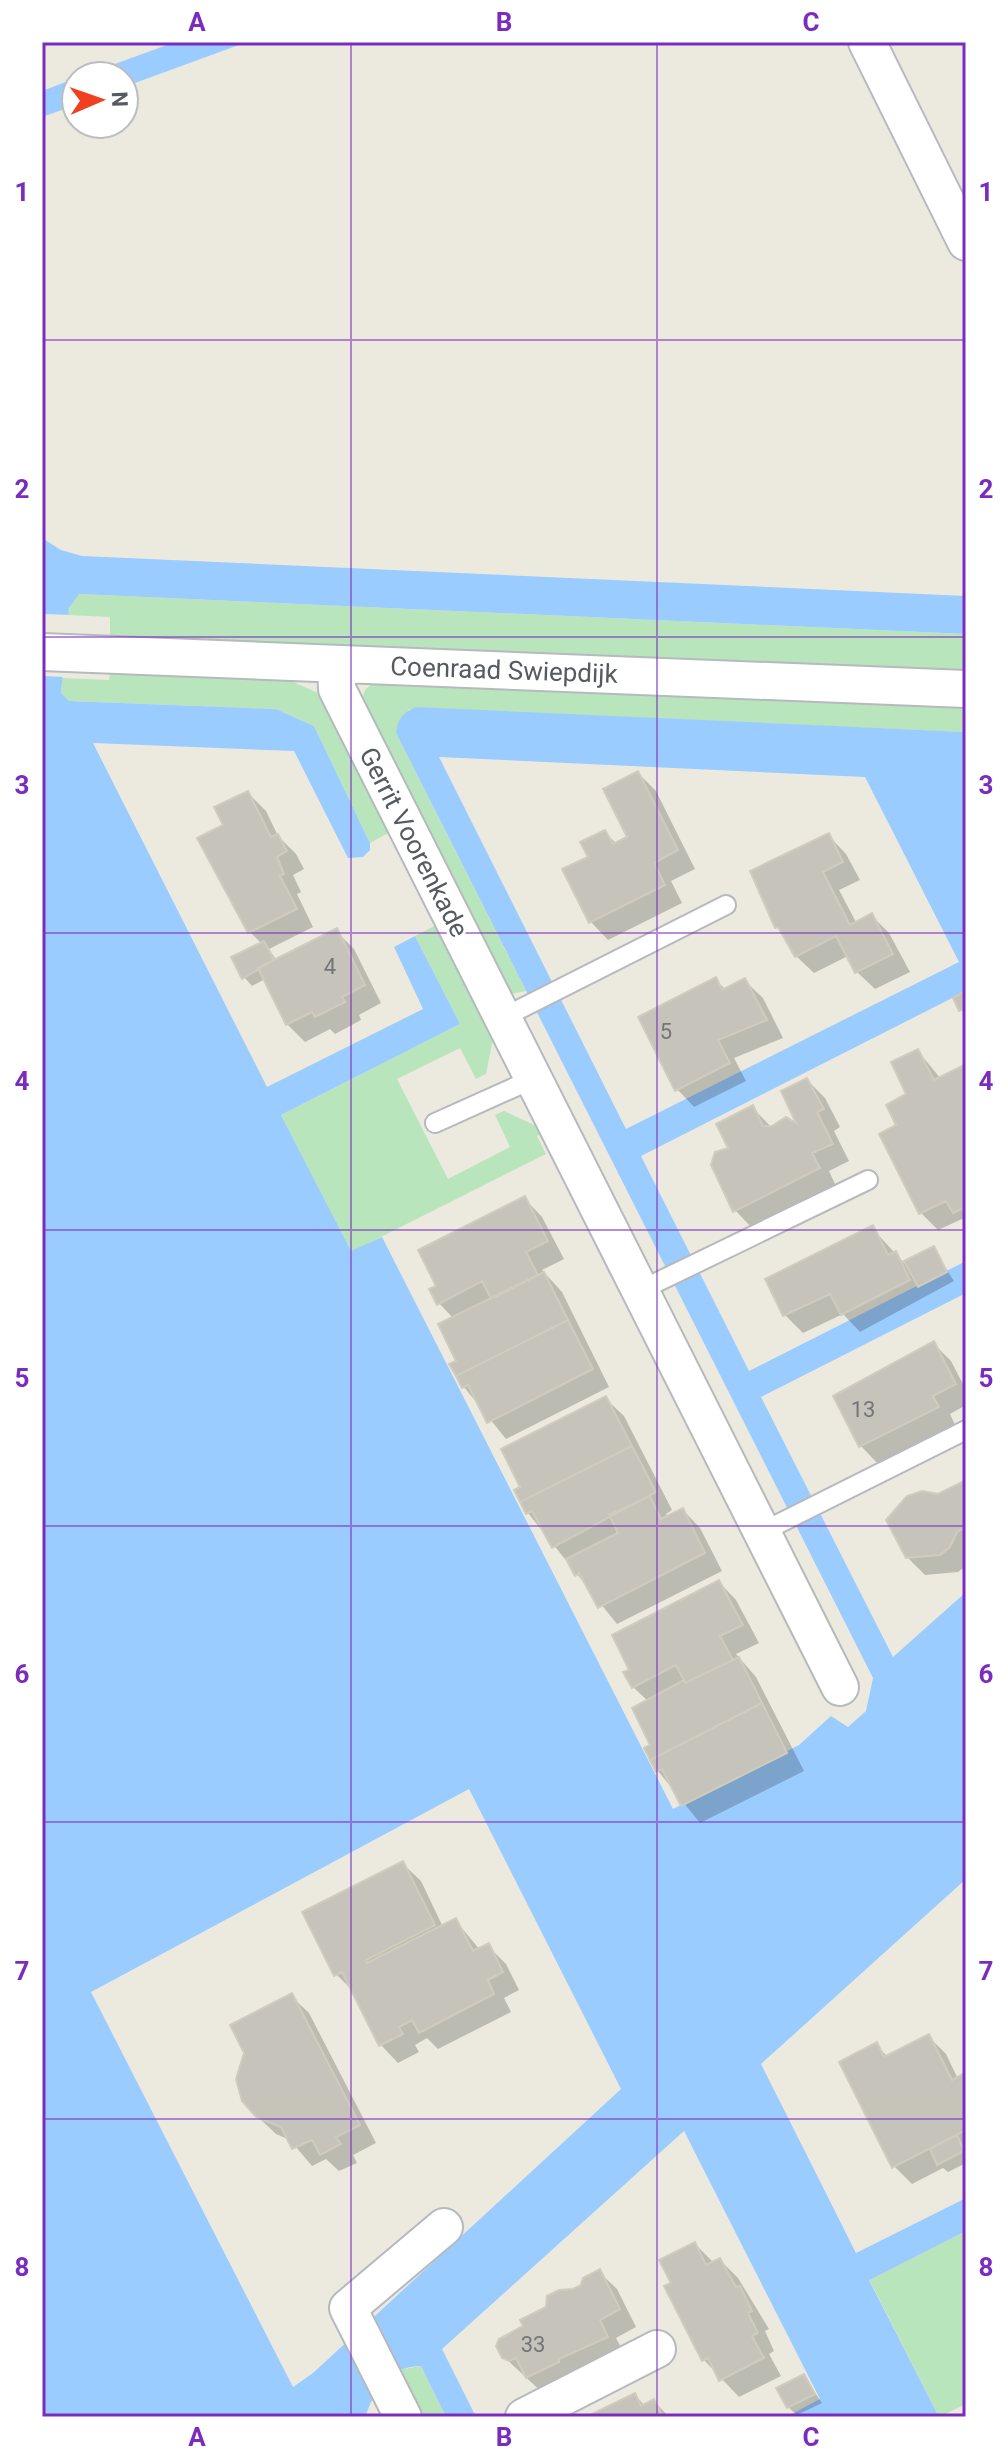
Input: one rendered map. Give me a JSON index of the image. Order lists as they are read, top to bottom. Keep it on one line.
{"streets":{"street":["Coenraad Swiepdijk","Gerrit Voorenkade"]},"crossings":[["Coenraad Swiepdijk","Gerrit Voorenkade"]],"house_numbers":["4","5","13","33"],"north":"right","grid":{"columns":["A","B","C"],"rows":["1","2","3","4","5","6","7","8"]}}
